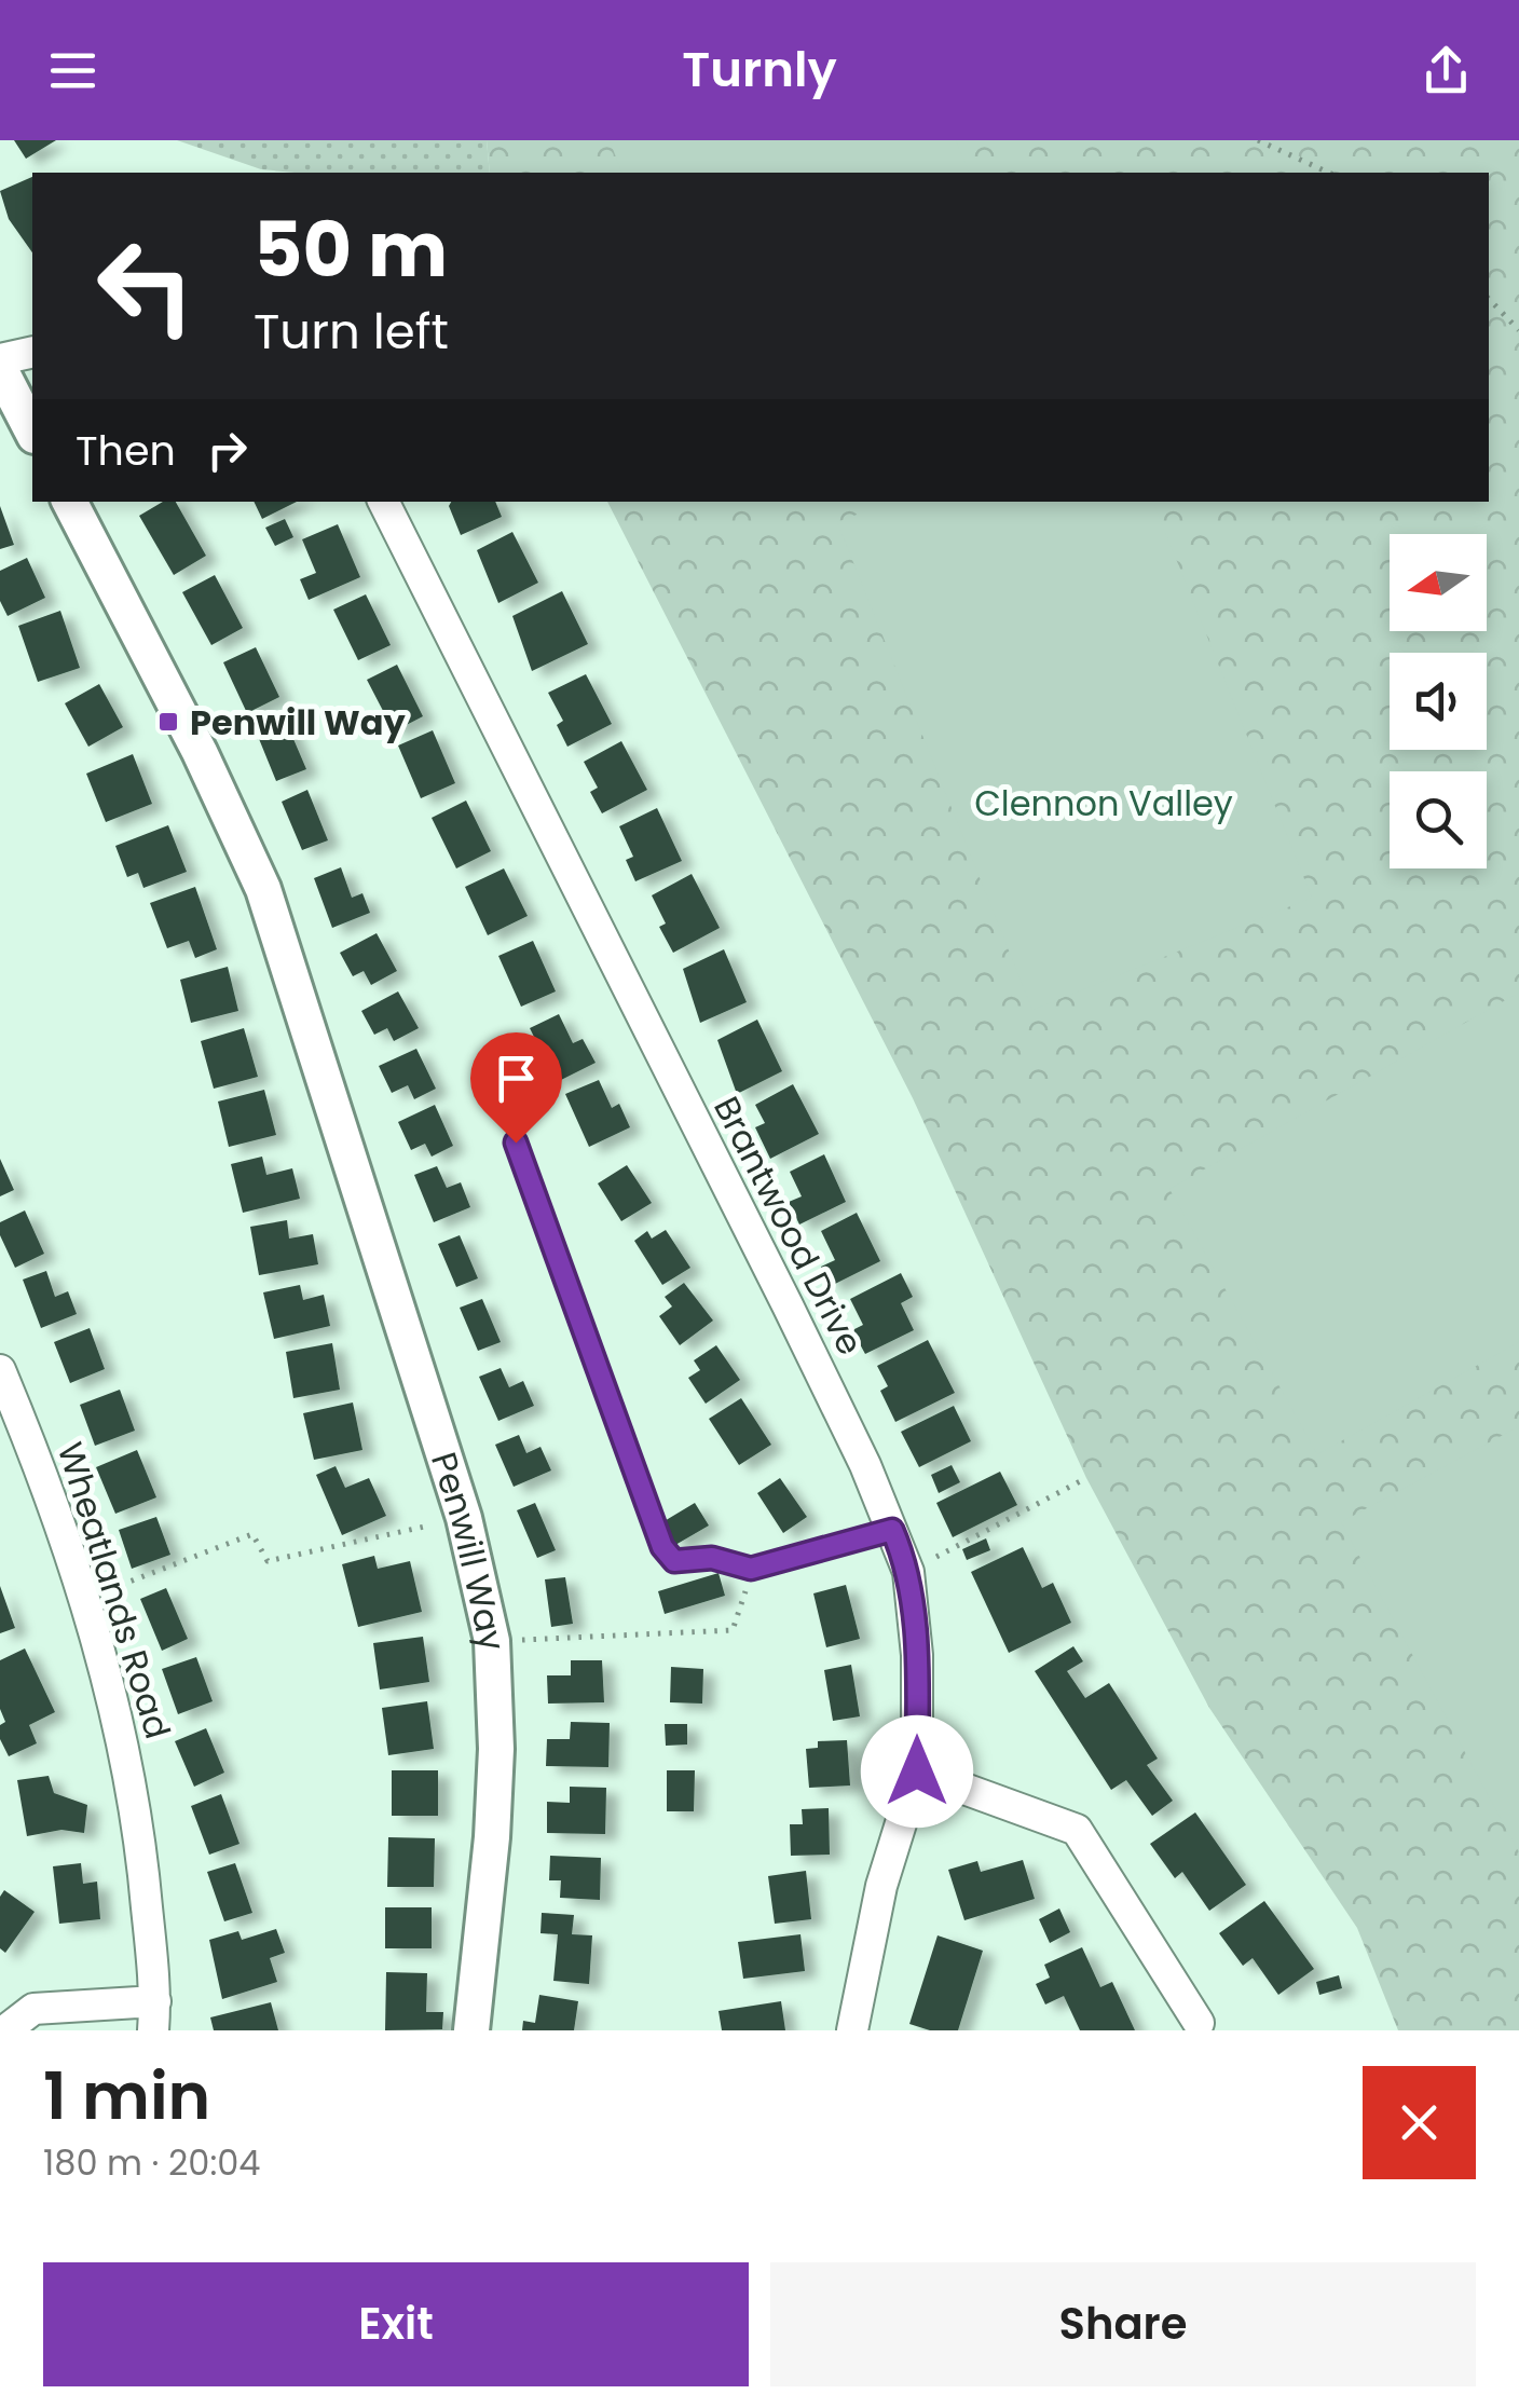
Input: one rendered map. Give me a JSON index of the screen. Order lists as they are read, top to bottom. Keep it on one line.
{"streets":{"street":["Brantwood Drive","Penwill Way","Wheatlands Road"]},"parks":["Clennon Valley"],"places":{"transit":["Penwill Way"]},"north":"left","page":{"header":"Turnly","turn":["50 m","Turn left"],"then":"Then","heading":["1 min","180 m · 20:04"],"buttons":["Exit","Share"]}}
